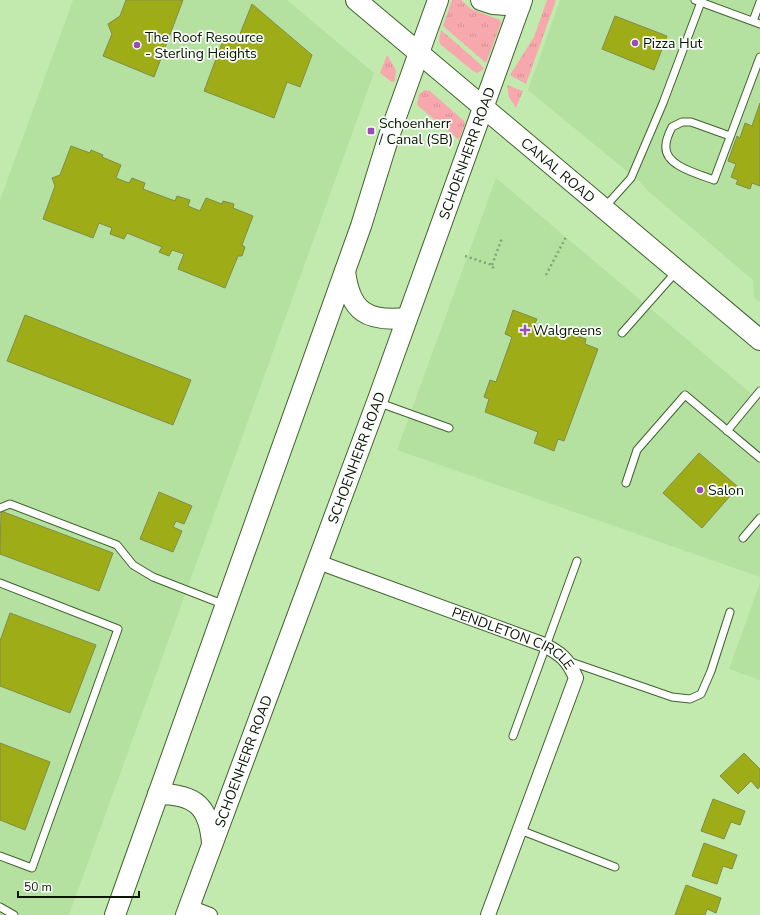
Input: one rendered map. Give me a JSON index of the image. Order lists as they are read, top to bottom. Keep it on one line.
{"streets":{"main road":["SCHOENHERR ROAD","CANAL ROAD"],"street":["PENDLETON CIRCLE"]},"crossings":[["SCHOENHERR ROAD","CANAL ROAD"],["SCHOENHERR ROAD","PENDLETON CIRCLE"]],"places":{"other":["Pizza Hut","The Roof Resource - Sterling Heights","Salon"],"transit":["Schoenherr / Canal (SB)"],"health":["Walgreens"]},"scale_bar":"50 m"}
